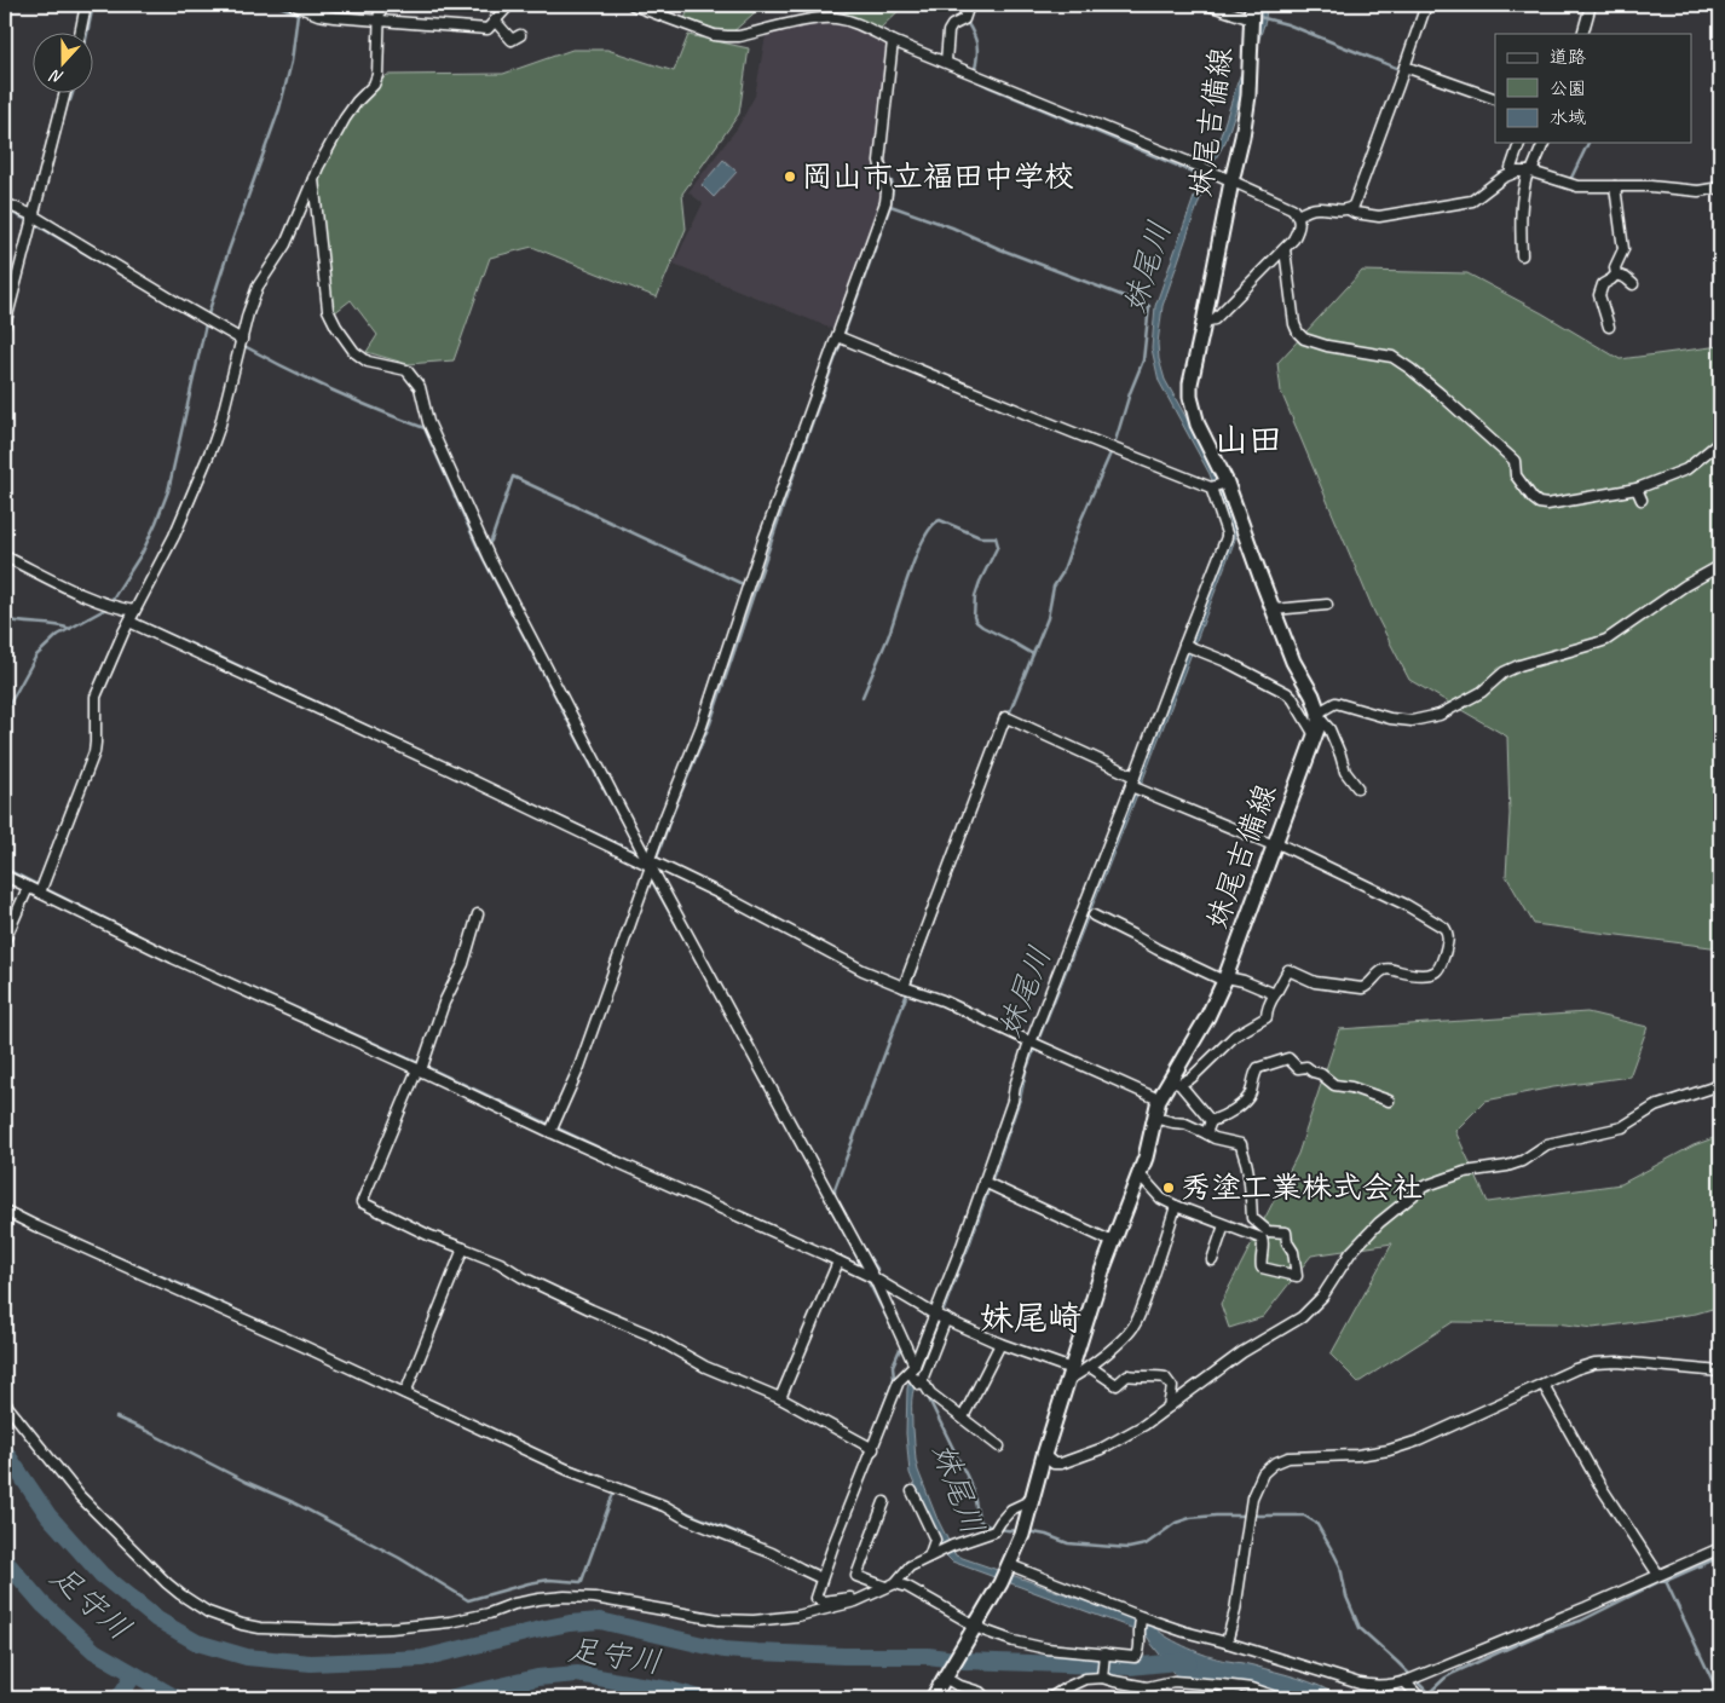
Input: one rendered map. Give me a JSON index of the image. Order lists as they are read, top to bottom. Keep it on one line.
{"streets":{"main road":["妹尾吉備線"]},"districts":["山田","妹尾崎"],"water":["妹尾川","足守川"],"places":["岡山市立福田中学校","秀塗工業株式会社"],"legend":["道路","公園","水域"],"north":"bottom"}
